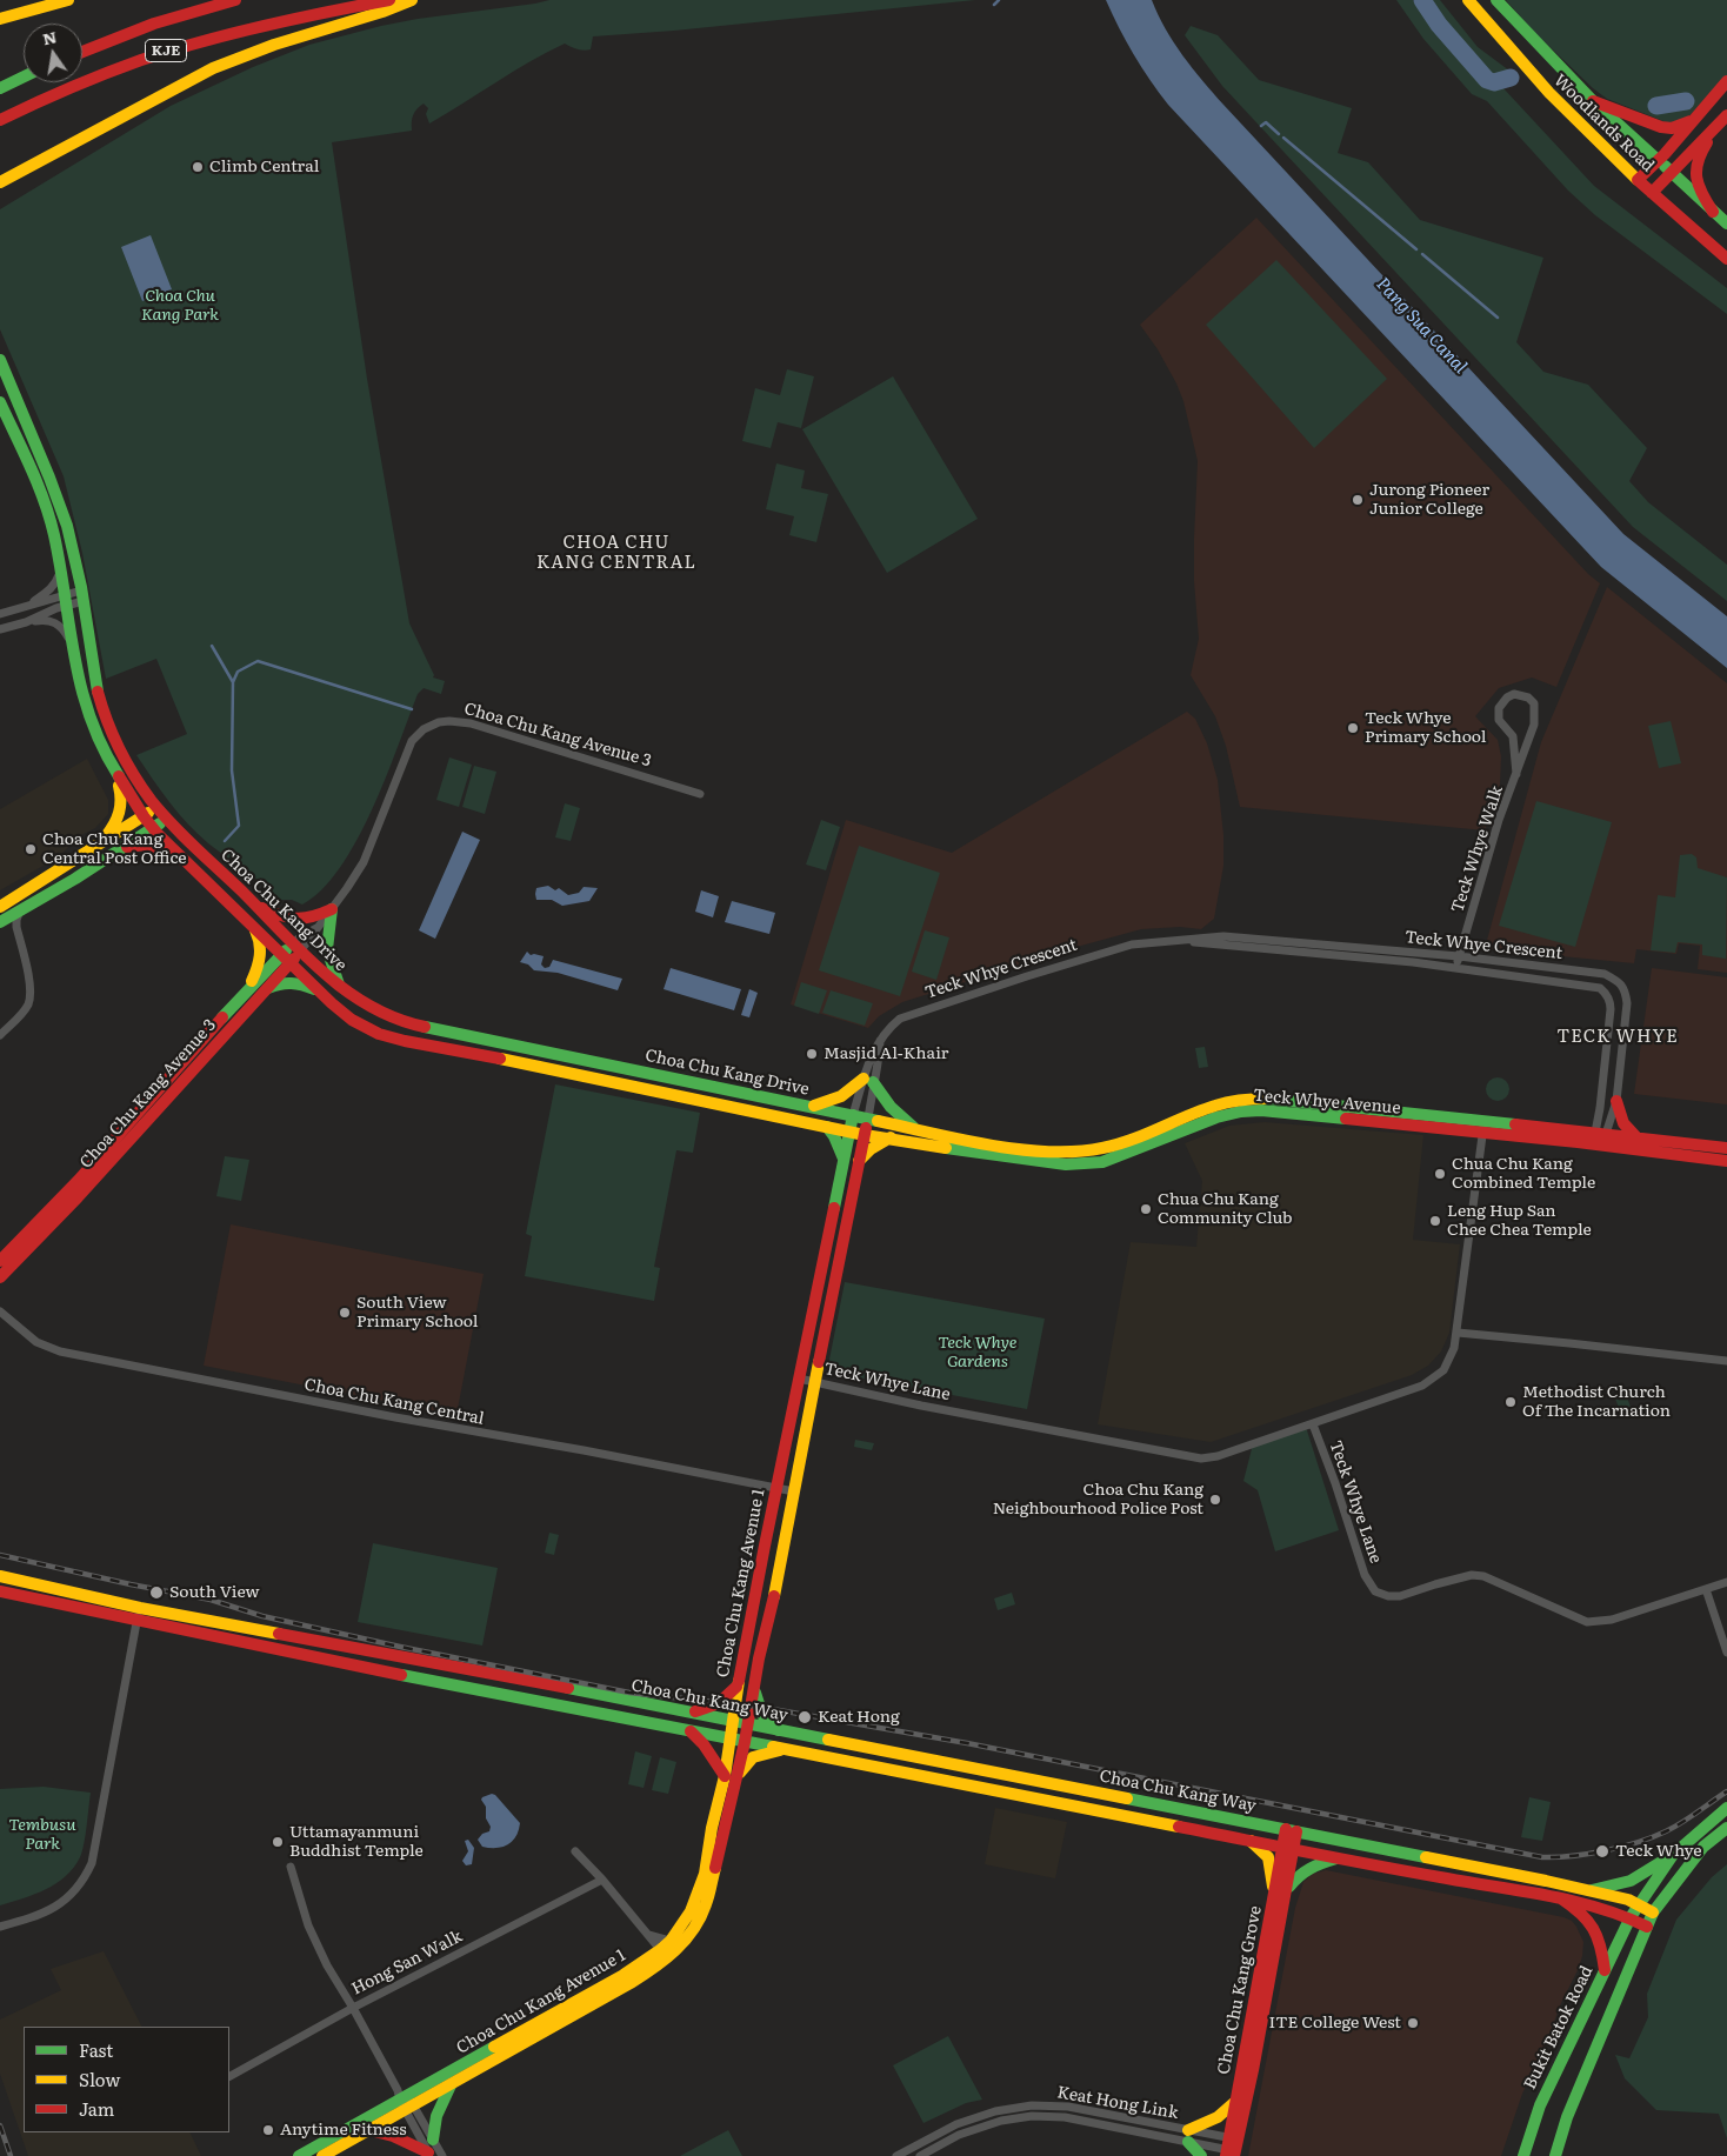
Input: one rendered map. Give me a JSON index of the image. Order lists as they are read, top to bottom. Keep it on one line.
{"streets":{"main road":["KJE","Woodlands Road","Choa Chu Kang Avenue 3","Choa Chu Kang Drive","Teck Whye Avenue","Choa Chu Kang Avenue 1","Choa Chu Kang Way","Choa Chu Kang Grove","Bukit Batok Road"],"street":["Teck Whye Walk","Teck Whye Crescent","Teck Whye Lane","Choa Chu Kang Central","Hong San Walk","Keat Hong Link"]},"crossings":[["Choa Chu Kang Avenue 3","Choa Chu Kang Drive"],["Teck Whye Walk","Teck Whye Crescent"],["Choa Chu Kang Drive","Teck Whye Crescent"],["Choa Chu Kang Drive","Teck Whye Avenue"],["Choa Chu Kang Drive","Choa Chu Kang Avenue 1"],["Teck Whye Crescent","Teck Whye Avenue"],["Teck Whye Crescent","Choa Chu Kang Avenue 1"],["Teck Whye Avenue","Teck Whye Lane"],["Teck Whye Avenue","Choa Chu Kang Avenue 1"],["Teck Whye Lane","Choa Chu Kang Avenue 1"],["Choa Chu Kang Central","Choa Chu Kang Avenue 1"],["Choa Chu Kang Avenue 1","Choa Chu Kang Way"],["Choa Chu Kang Way","Choa Chu Kang Grove"],["Choa Chu Kang Way","Bukit Batok Road"],["Choa Chu Kang Grove","Keat Hong Link"]],"districts":["CHOA CHU KANG CENTRAL","TECK WHYE"],"water":["Pang Sua Canal"],"parks":["Choa Chu Kang Park","Teck Whye Gardens","Tembusu Park"],"places":["Climb Central","Jurong Pioneer Junior College","Teck Whye Primary School","Choa Chu Kang Central Post Office","Masjid Al-Khair","Chua Chu Kang Combined Temple","Chua Chu Kang Community Club","Leng Hup San Chee Chea Temple","South View Primary School","Methodist Church Of The Incarnation","Choa Chu Kang Neighbourhood Police Post","South View","Keat Hong","Uttamayanmuni Buddhist Temple","Teck Whye","ITE College West","Anytime Fitness"],"legend":["Fast","Slow","Jam"],"north":"top"}
